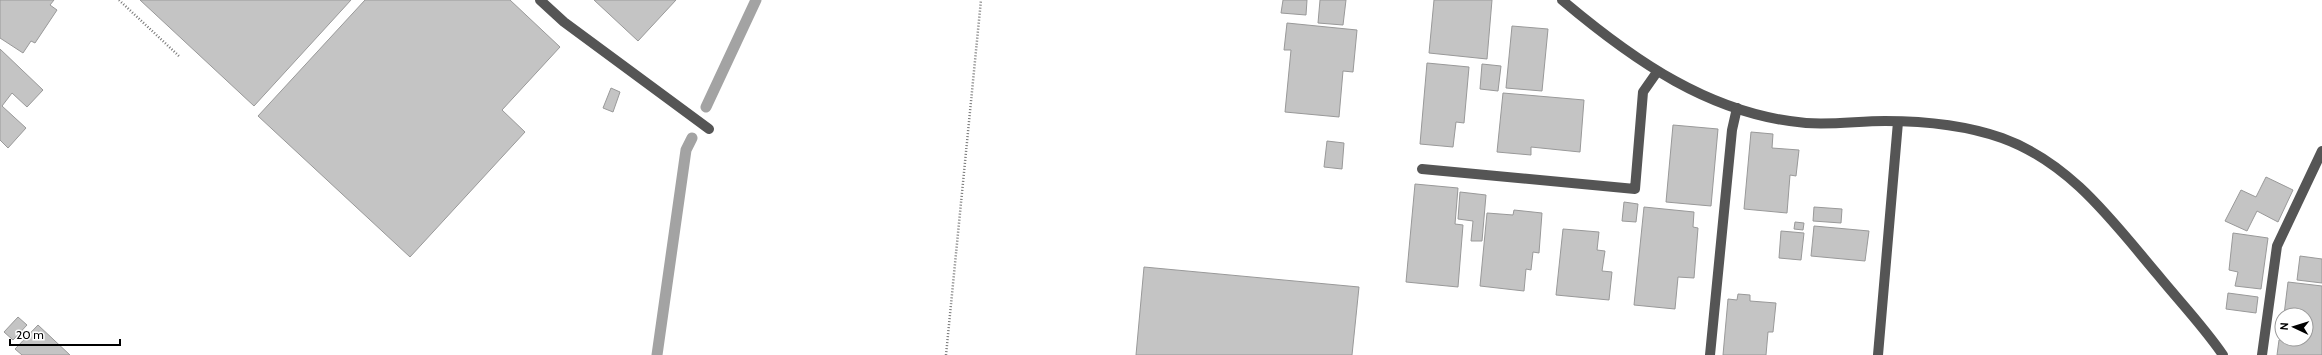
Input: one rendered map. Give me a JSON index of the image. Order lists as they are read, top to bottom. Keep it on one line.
{"scale_bar":"20 m","north":"left"}
